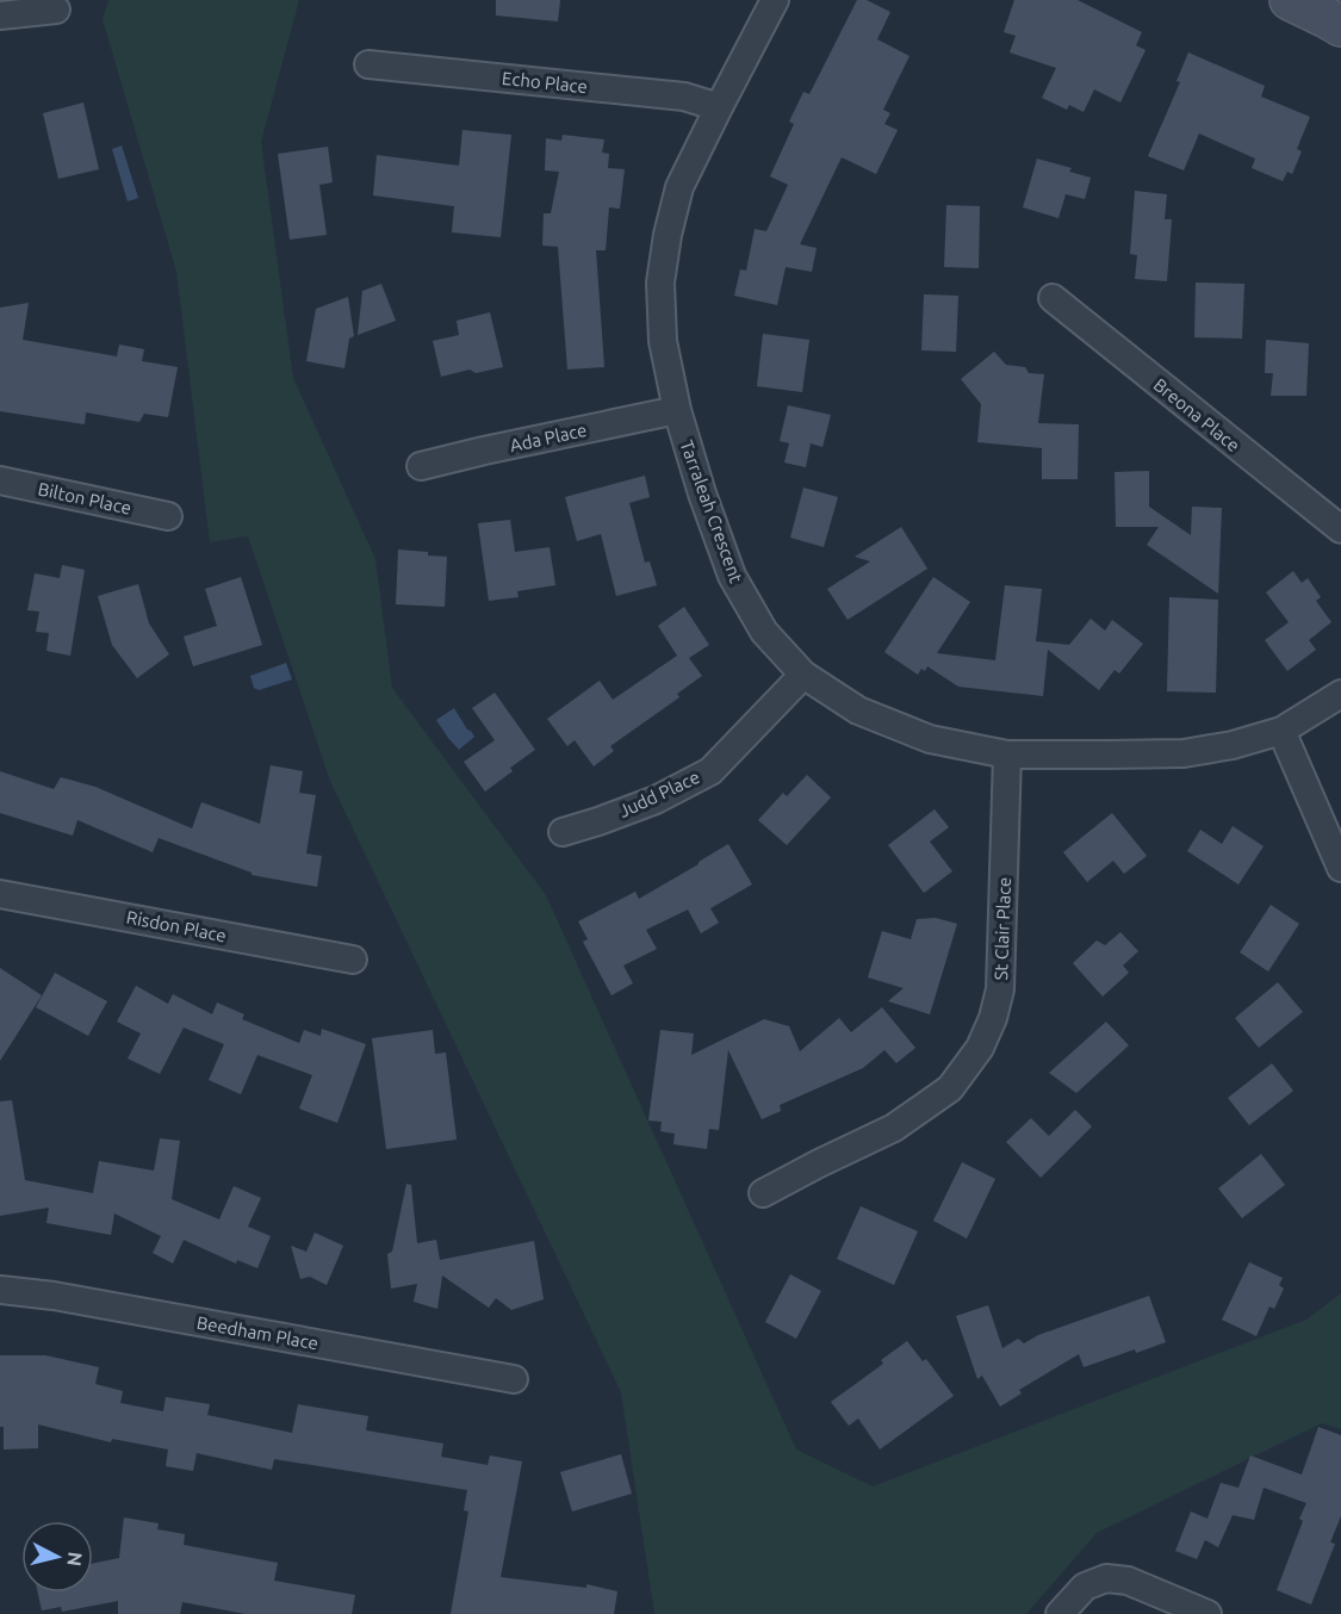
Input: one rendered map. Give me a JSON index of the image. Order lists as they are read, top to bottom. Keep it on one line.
{"streets":{"street":["Echo Place","Breona Place","Ada Place","Bilton Place","Tarraleah Crescent","Judd Place","Risdon Place","St Clair Place","Beedham Place"]},"crossings":[["Echo Place","Tarraleah Crescent"],["Ada Place","Tarraleah Crescent"],["Tarraleah Crescent","Judd Place"],["Tarraleah Crescent","St Clair Place"]],"north":"right"}
